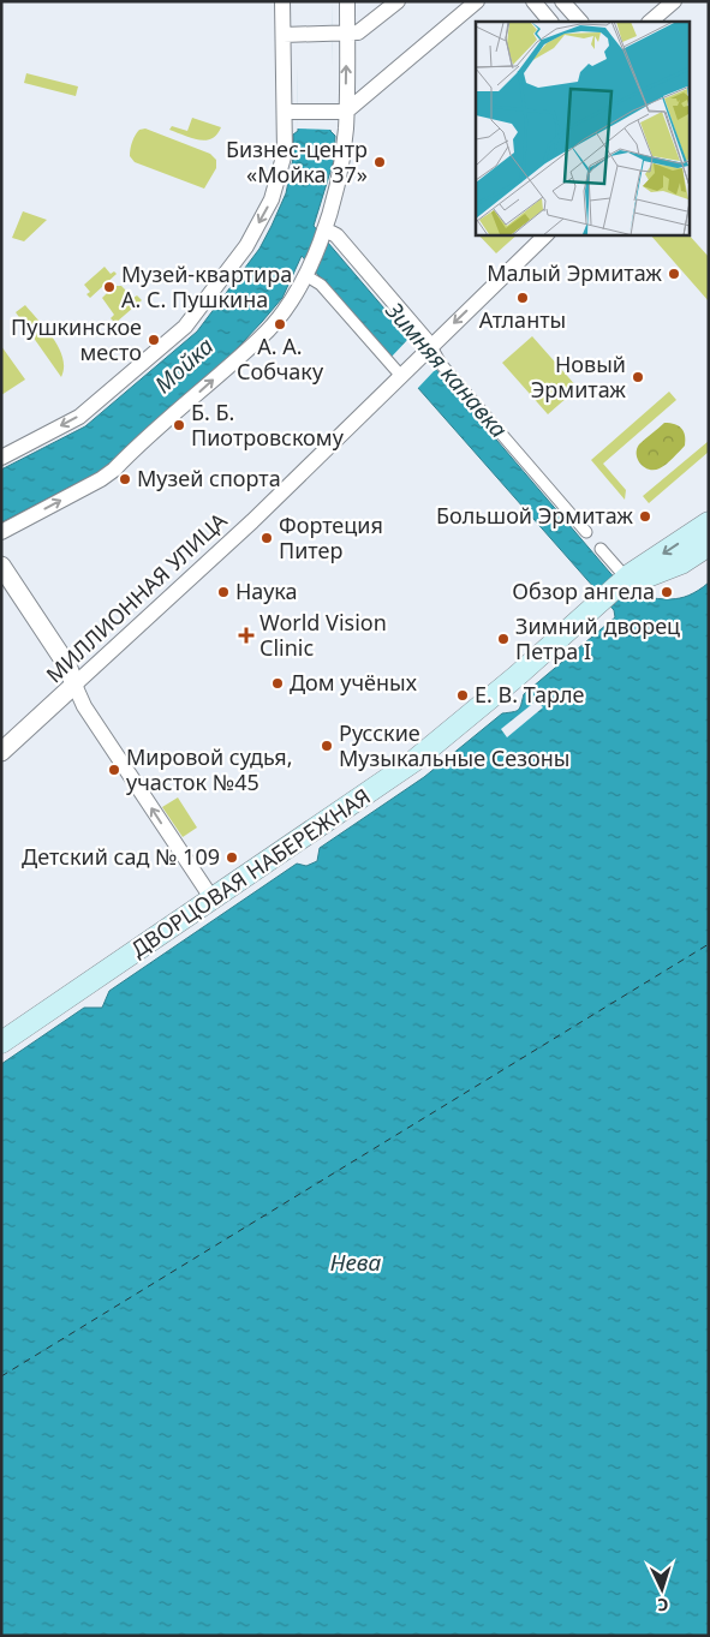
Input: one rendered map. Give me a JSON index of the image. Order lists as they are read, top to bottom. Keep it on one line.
{"streets":{"main road":["ДВОРЦОВАЯ НАБЕРЕЖНАЯ"],"street":["МИЛЛИОННАЯ УЛИЦА"]},"water":["Мойка","Зимняя канавка","Нева"],"places":{"other":["Бизнес-центр «Мойка 37»","Малый Эрмитаж","Музей-квартира А. С. Пушкина","Атланты","А. А. Собчаку","Пушкинское место","Новый Эрмитаж","Б. Б. Пиотровскому","Музей спорта","Большой Эрмитаж","Фортеция Питер","Наука","Обзор ангела","Зимний дворец Петра I","Дом учёных","Е. В. Тарле","Русские Музыкальные Сезоны","Мировой судья, участок №45","Детский сад № 109"],"health":["World Vision Clinic"]},"north":"bottom"}
